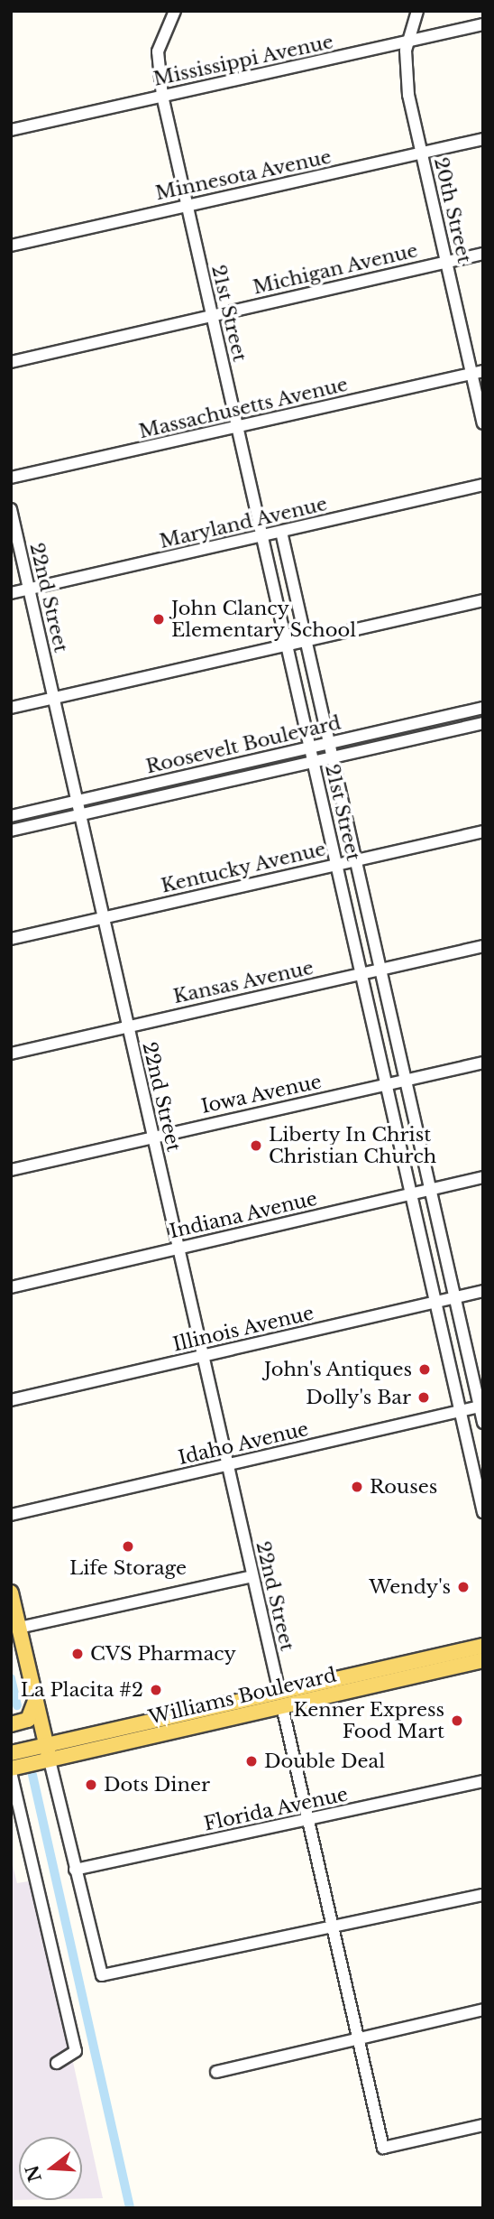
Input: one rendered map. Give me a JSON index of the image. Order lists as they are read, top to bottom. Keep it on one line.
{"streets":{"main road":["Williams Boulevard"],"street":["Mississippi Avenue","Minnesota Avenue","20th Street","Michigan Avenue","21st Street","Massachusetts Avenue","Maryland Avenue","22nd Street","Roosevelt Boulevard","Kentucky Avenue","Kansas Avenue","Iowa Avenue","Indiana Avenue","Illinois Avenue","Idaho Avenue","Florida Avenue"]},"crossings":[["Mississippi Avenue","20th Street"],["Mississippi Avenue","21st Street"],["Minnesota Avenue","20th Street"],["Minnesota Avenue","21st Street"],["20th Street","Michigan Avenue"],["20th Street","Massachusetts Avenue"],["Michigan Avenue","21st Street"],["21st Street","Massachusetts Avenue"],["21st Street","Maryland Avenue"],["21st Street","Roosevelt Boulevard"],["21st Street","Kentucky Avenue"],["21st Street","Kansas Avenue"],["21st Street","Iowa Avenue"],["21st Street","Indiana Avenue"],["21st Street","Illinois Avenue"],["21st Street","Idaho Avenue"],["Maryland Avenue","22nd Street"],["22nd Street","Roosevelt Boulevard"],["22nd Street","Kentucky Avenue"],["22nd Street","Kansas Avenue"],["22nd Street","Iowa Avenue"],["22nd Street","Indiana Avenue"],["22nd Street","Illinois Avenue"],["22nd Street","Idaho Avenue"],["22nd Street","Williams Boulevard"],["22nd Street","Florida Avenue"]],"places":["John Clancy Elementary School","Liberty In Christ Christian Church","John's Antiques","Dolly's Bar","Rouses","Life Storage","Wendy's","CVS Pharmacy","La Placita #2","Kenner Express Food Mart","Double Deal","Dots Diner"],"north":"left"}
